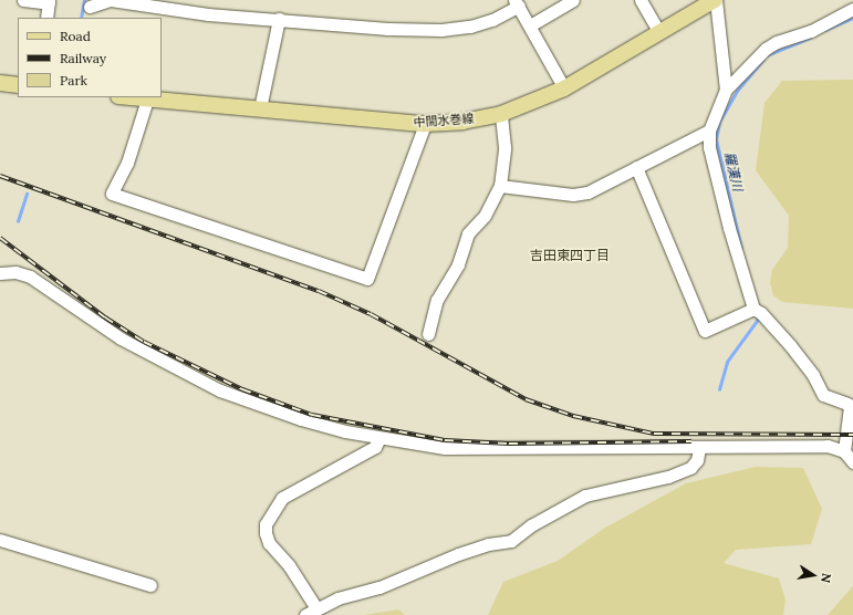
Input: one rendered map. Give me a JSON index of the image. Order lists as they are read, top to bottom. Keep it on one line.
{"streets":{"main road":["中間水巻線"]},"districts":["吉田東四丁目"],"water":["羅漢川"],"legend":["Road","Railway","Park"],"north":"right"}
